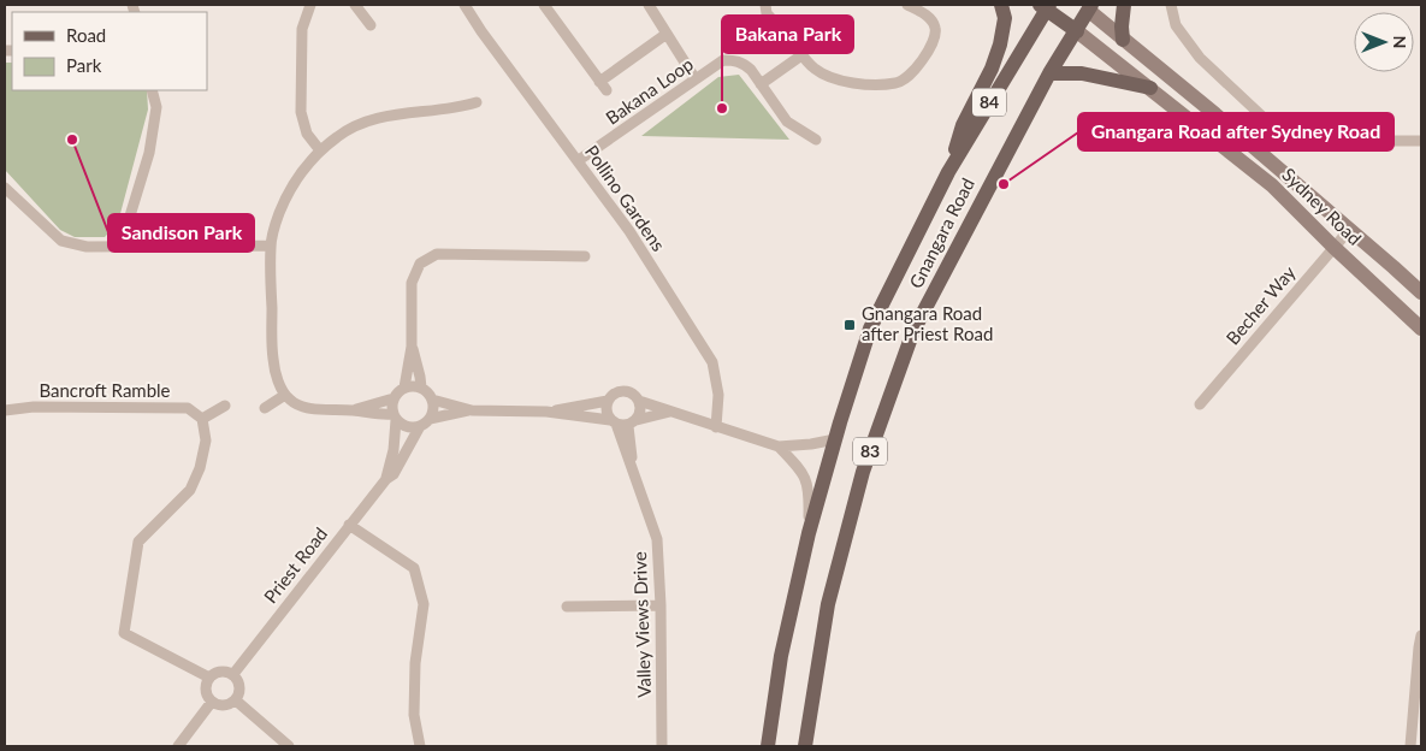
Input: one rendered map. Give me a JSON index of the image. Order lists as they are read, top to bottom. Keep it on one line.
{"streets":{"main road":["84","Gnangara Road","83"],"street":["Bakana Loop","Pollino Gardens","Sydney Road","Becher Way","Bancroft Ramble","Priest Road","Valley Views Drive"]},"crossings":[["Bakana Loop","Pollino Gardens"],["Sydney Road","Gnangara Road"],["Sydney Road","Becher Way"],["Sydney Road","83"],["Gnangara Road","83"]],"places":{"other":["Bakana Park","Sandison Park","Gnangara Road after Sydney Road"],"transit":["Gnangara Road after Priest Road"]},"legend":["Road","Park"],"north":"right"}
